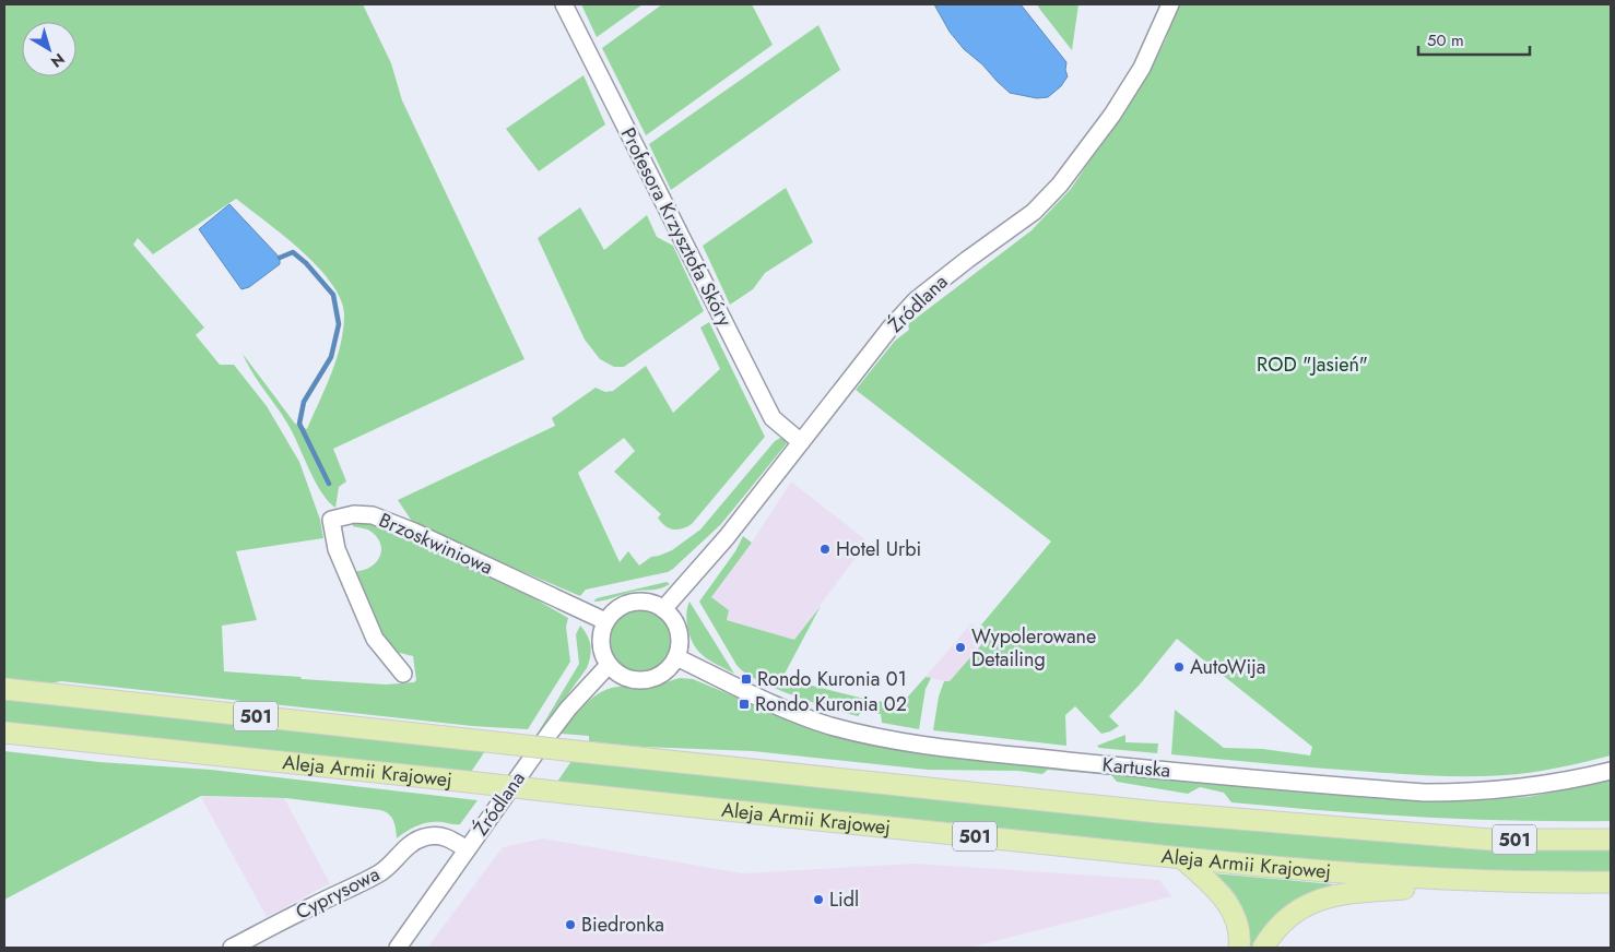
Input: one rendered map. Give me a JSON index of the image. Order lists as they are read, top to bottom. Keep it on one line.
{"streets":{"main road":["501","Aleja Armii Krajowej"],"street":["Profesora Krzysztofa Skóry","Źródlana","Brzoskwiniowa","Kartuska","Cyprysowa"]},"crossings":[["Profesora Krzysztofa Skóry","Źródlana"],["Źródlana","Brzoskwiniowa"],["Źródlana","Kartuska"],["Źródlana","Cyprysowa"],["Brzoskwiniowa","Kartuska"]],"parks":["ROD \"Jasień\""],"places":{"other":["Hotel Urbi","Wypolerowane Detailing","AutoWija","Lidl","Biedronka"],"transit":["Rondo Kuronia 01","Rondo Kuronia 02"]},"scale_bar":"50 m","north":"bottom right"}
